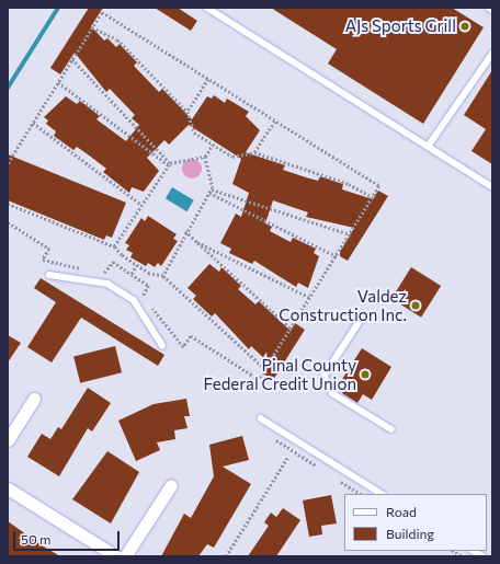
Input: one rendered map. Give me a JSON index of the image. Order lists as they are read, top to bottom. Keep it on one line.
{"places":["AJs Sports Grill","Valdez Construction Inc.","Pinal County Federal Credit Union"],"legend":["Road","Building"],"scale_bar":"50 m"}
